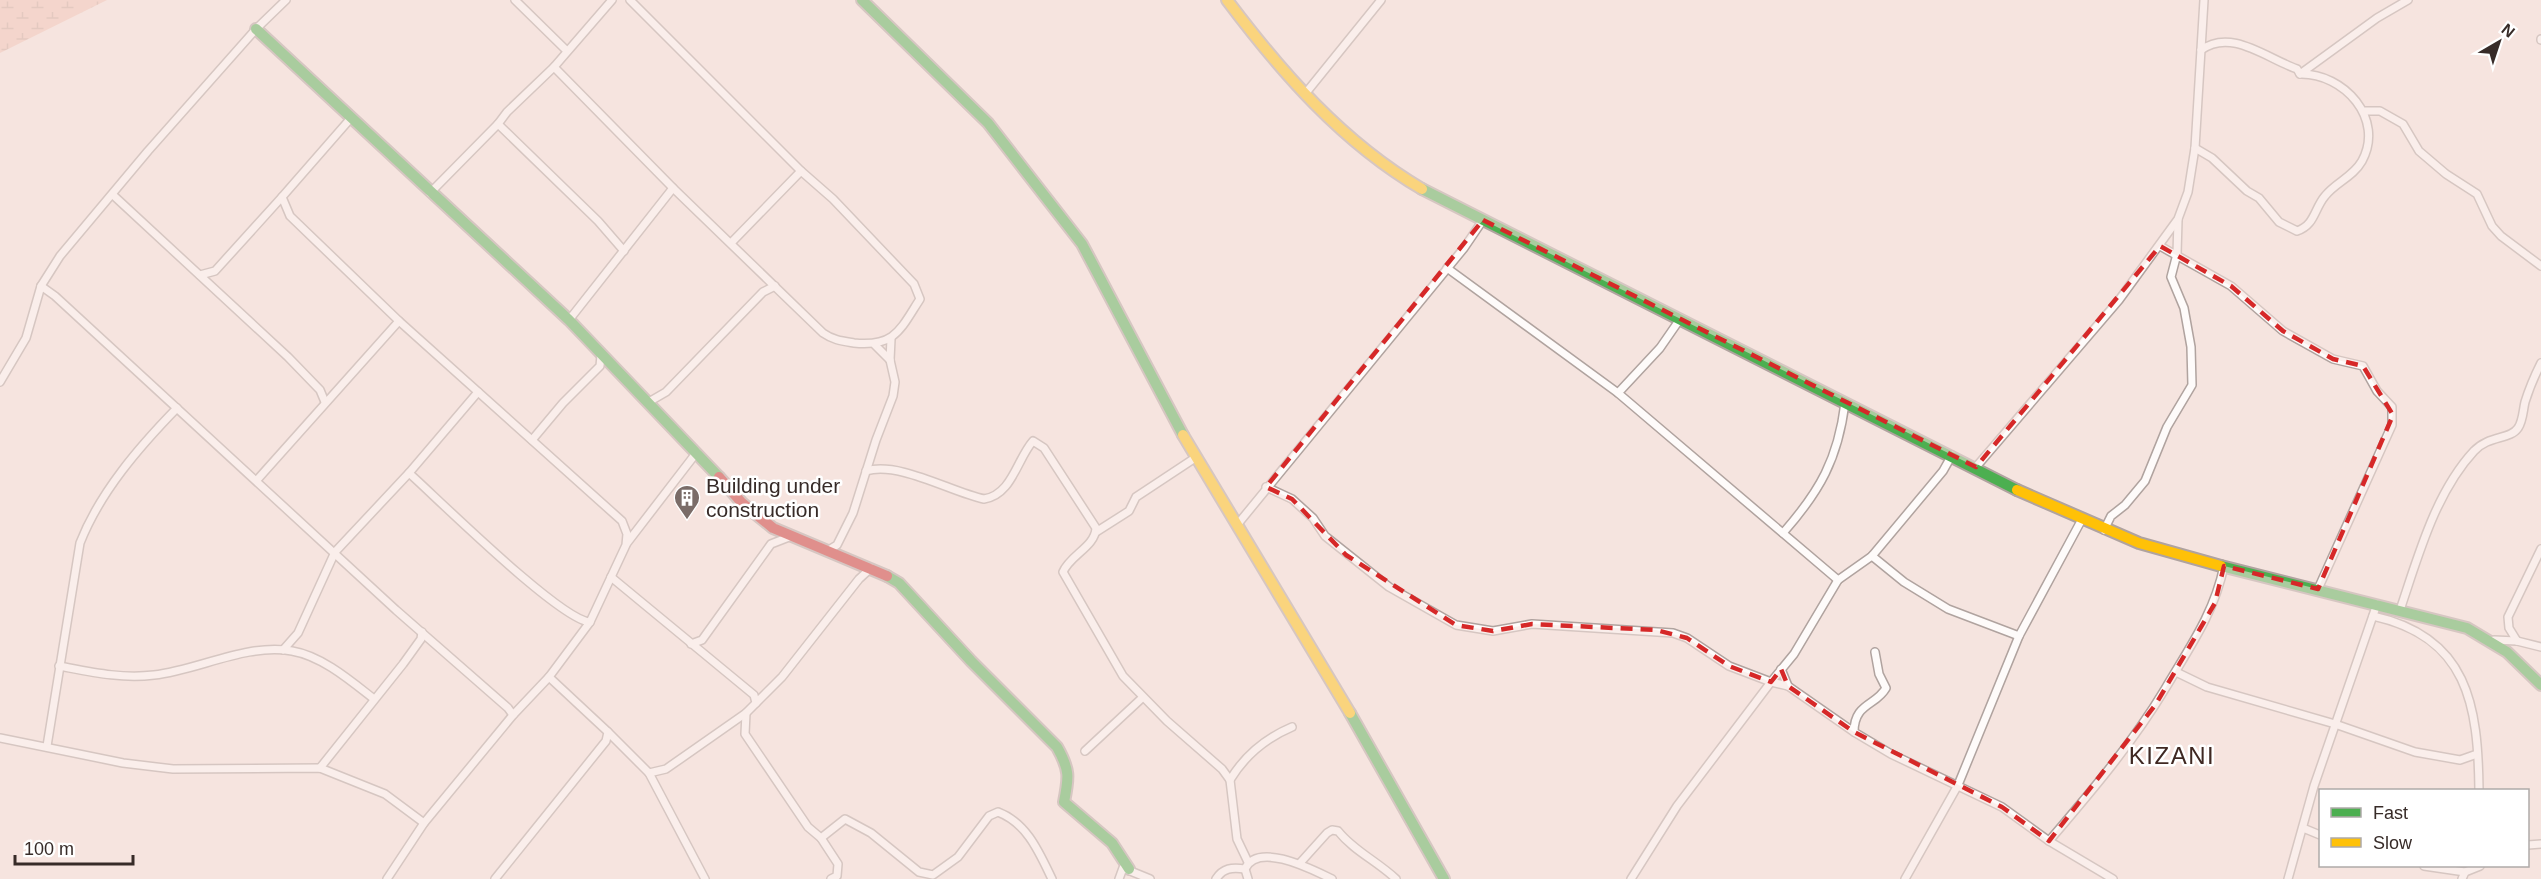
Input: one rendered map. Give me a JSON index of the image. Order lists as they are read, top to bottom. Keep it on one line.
{"districts":["KIZANI"],"places":{"building":["Building under construction"]},"legend":["Fast","Slow"],"scale_bar":"100 m","north":"top right"}
